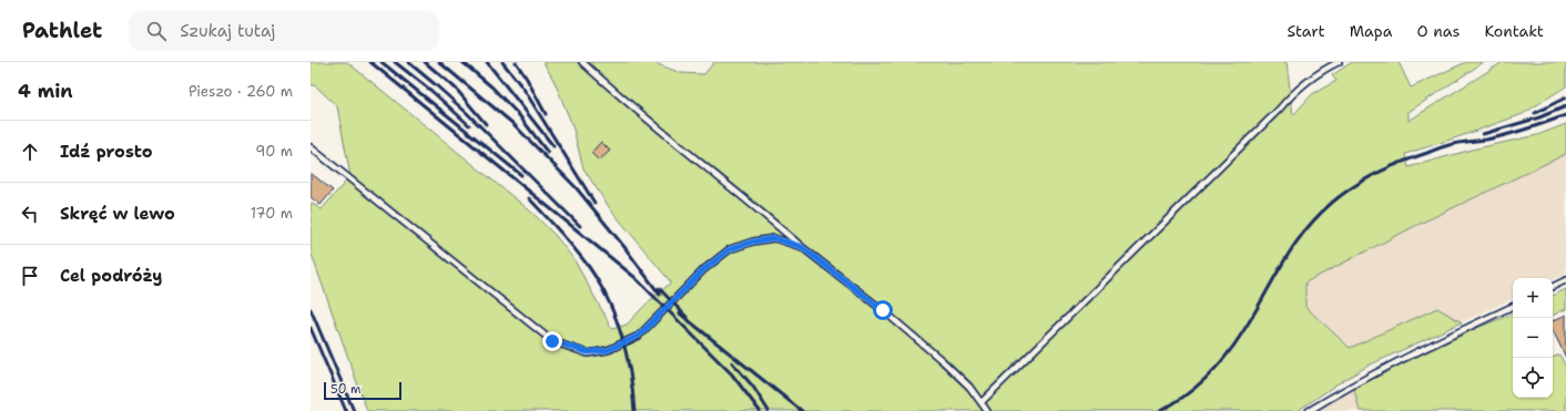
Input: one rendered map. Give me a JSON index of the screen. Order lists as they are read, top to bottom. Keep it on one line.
{"scale_bar":"50 m","page":{"header":"Pathlet","search":"Szukaj tutaj","nav":["Start","Mapa","O nas","Kontakt"],"heading":["4 min","Pieszo · 260 m"],"list":[["Idź prosto","90 m"],["Skręć w lewo","170 m"],"Cel podróży"],"map_buttons":["+","−"],"scale":"50 m"}}
